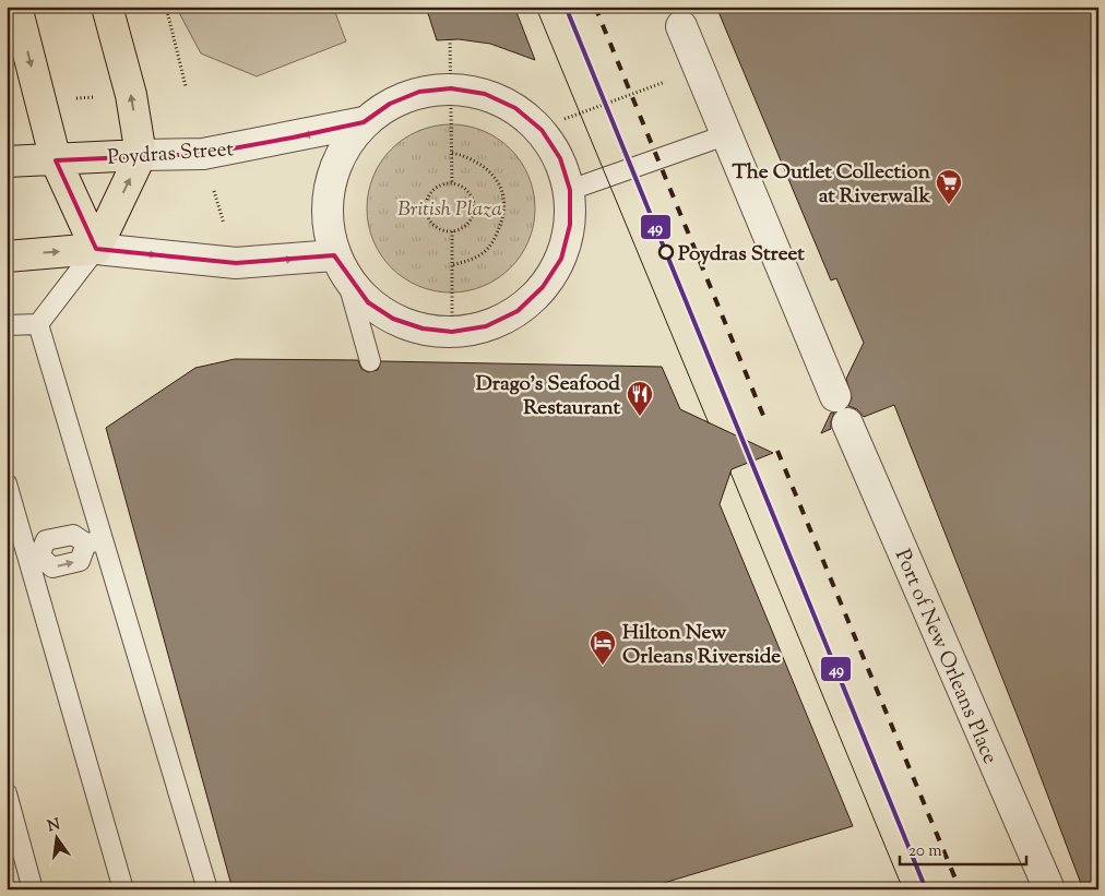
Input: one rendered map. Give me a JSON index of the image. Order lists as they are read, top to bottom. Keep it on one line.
{"streets":{"main road":["Poydras Street"],"street":["Port of New Orleans Place"]},"parks":["British Plaza"],"places":{"supermarket":["The Outlet Collection at Riverwalk"],"other":["Poydras Street"],"restaurant":["Drago's Seafood Restaurant"],"hotel":["Hilton New Orleans Riverside"]},"lines":["transit line 49"],"scale_bar":"20 m","north":"top"}
